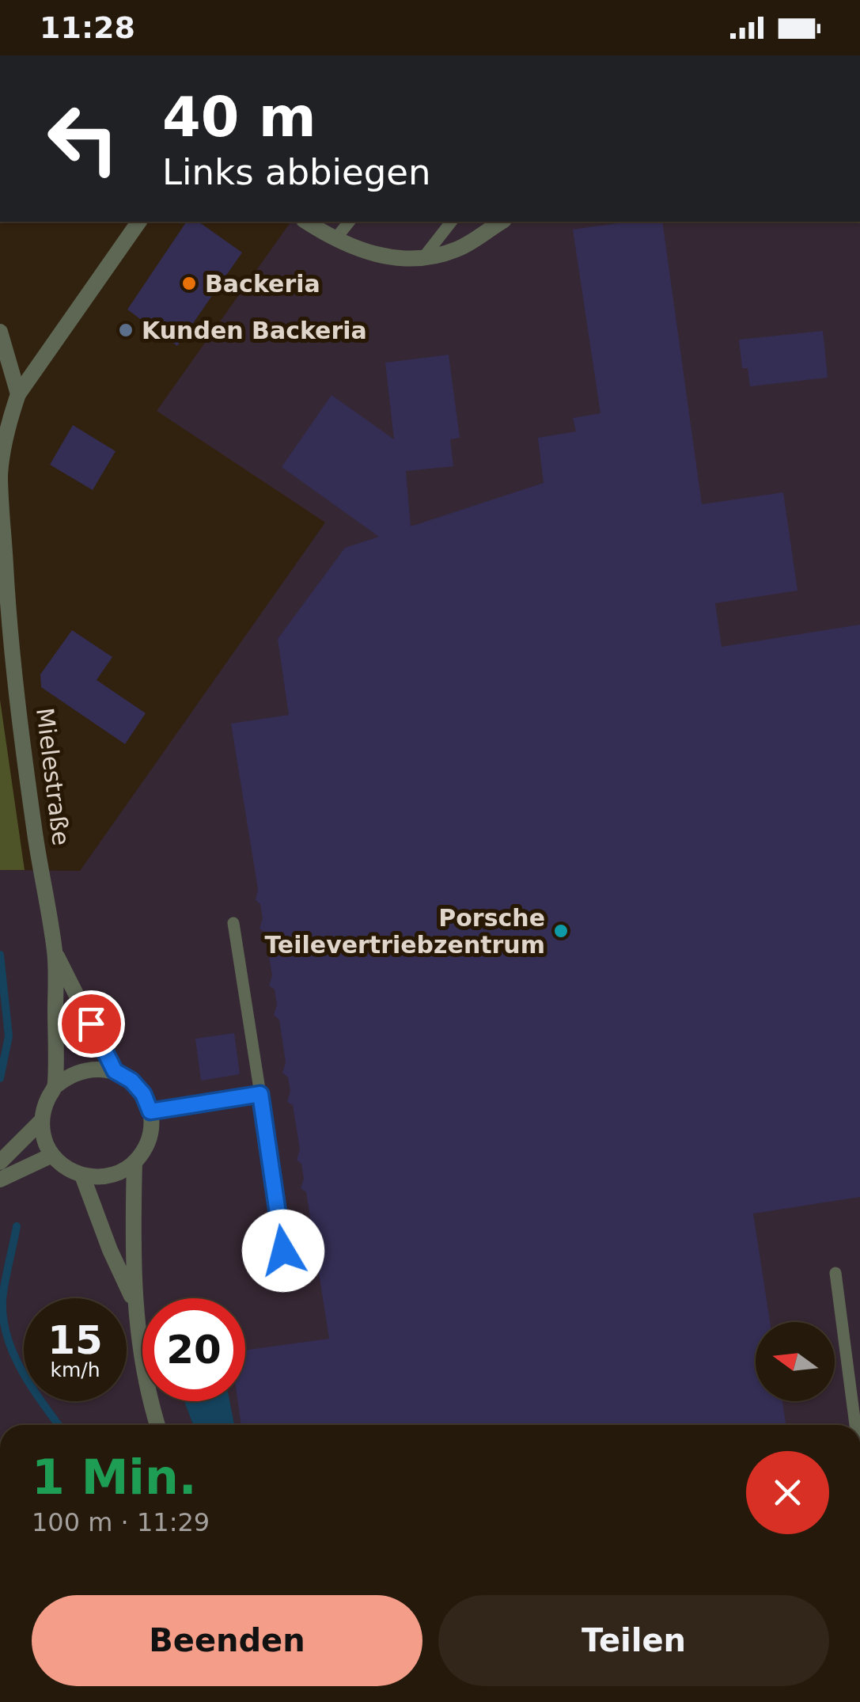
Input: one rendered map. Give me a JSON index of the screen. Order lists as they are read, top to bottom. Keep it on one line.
{"streets":{"street":["Mielestraße"]},"places":["Backeria","Kunden Backeria","Porsche Teilevertriebzentrum"],"north":"left","page":{"status":"11:28","turn":["40 m","Links abbiegen"],"speed":"15 km/h","limit":"20","heading":["1 Min.","100 m · 11:29"],"buttons":["Beenden","Teilen"]}}
